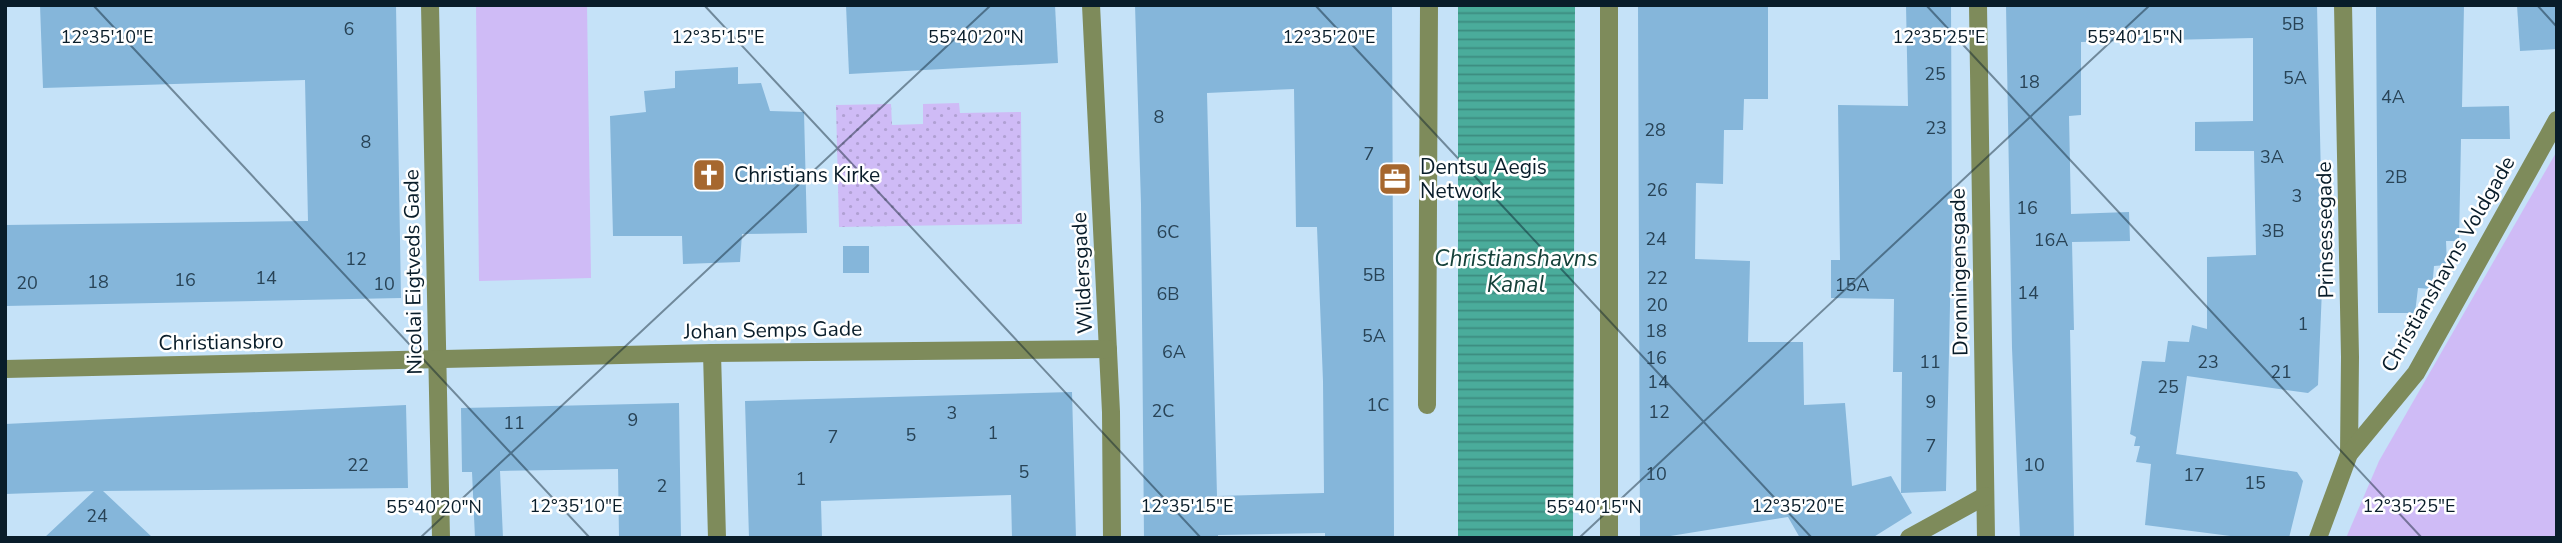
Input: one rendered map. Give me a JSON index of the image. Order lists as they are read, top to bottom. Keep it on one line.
{"streets":{"street":["Prinsessegade","Christianshavns Voldgade","Nicolai Eigtveds Gade","Dronningensgade","Wildersgade","Johan Semps Gade","Christiansbro"]},"crossings":[["Prinsessegade","Christianshavns Voldgade"],["Nicolai Eigtveds Gade","Johan Semps Gade"],["Nicolai Eigtveds Gade","Christiansbro"],["Wildersgade","Johan Semps Gade"],["Johan Semps Gade","Christiansbro"]],"water":["Christianshavns Kanal"],"places":{"church":["Christians Kirke"],"office":["Dentsu Aegis Network"]},"house_numbers":["5B","6","25","5A","18","4A","8","23","28","8","7","3A","2B","26","3","16","3B","6C","24","16A","12","5B","14","22","16","18","20","10","15A","14","6B","20","1","18","5A","6A","16","11","23","21","14","25","9","1C","2C","12","3","9","11","1","5","7","7","22","10","5","10","17","1","15","2","24"],"coordinates":["55°40'20\"N","55°40'15\"N","12°35'10\"E","12°35'15\"E","12°35'20\"E","12°35'25\"E"]}
